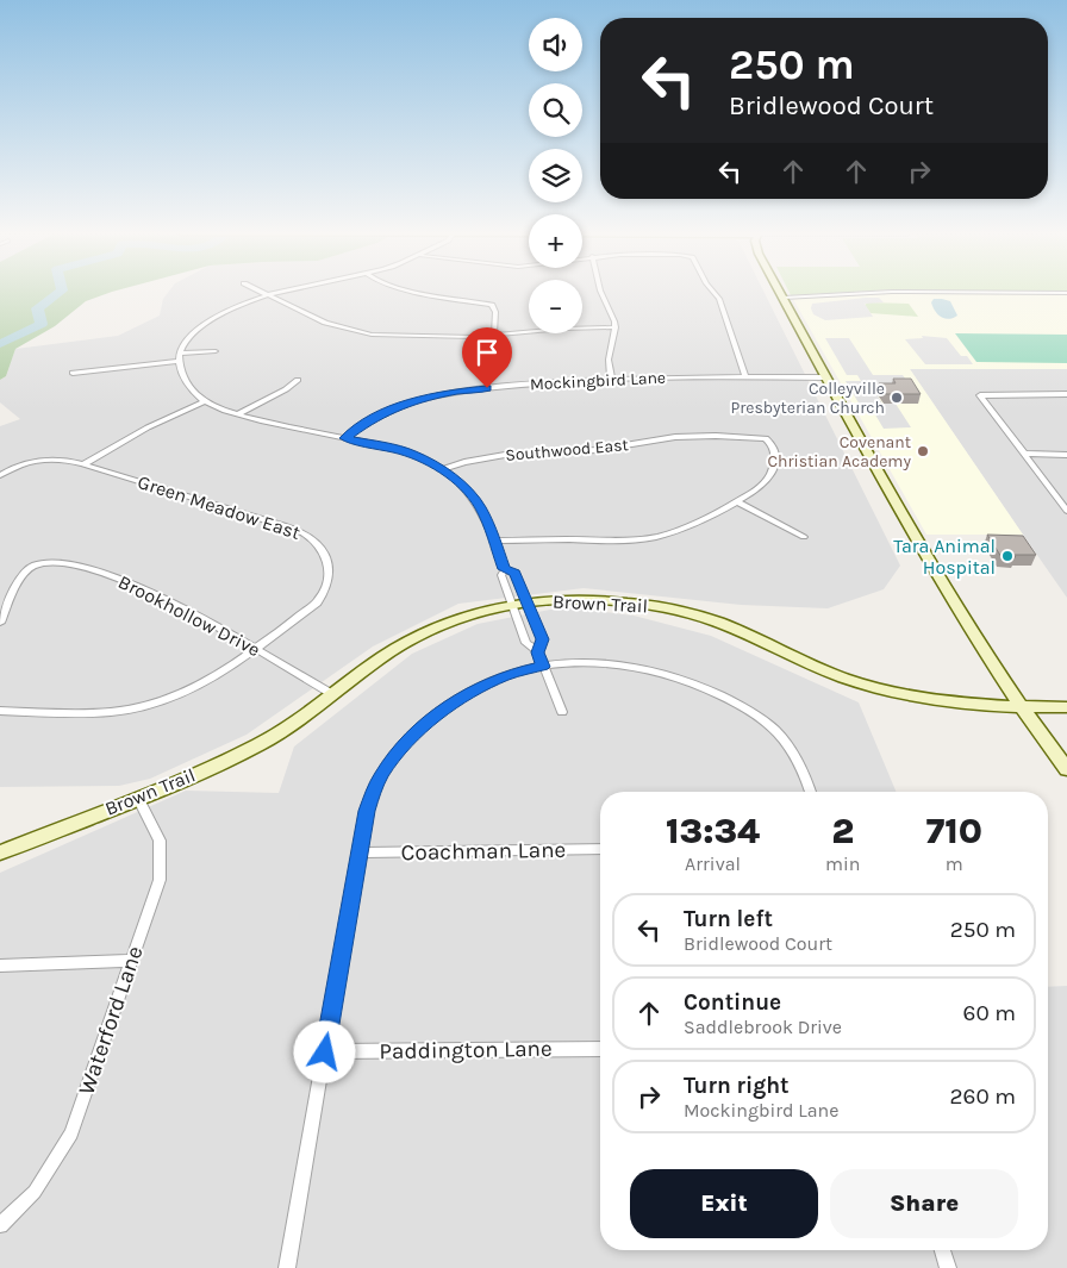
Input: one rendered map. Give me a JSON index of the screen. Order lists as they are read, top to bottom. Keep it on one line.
{"streets":{"street":["Mockingbird Lane","Southwood East","Green Meadow East","Brown Trail","Brookhollow Drive","Coachman Lane","Waterford Lane","Paddington Lane"]},"crossings":[["Green Meadow East","Brookhollow Drive"],["Brown Trail","Brookhollow Drive"],["Brown Trail","Waterford Lane"]],"places":["Colleyville Presbyterian Church","Covenant Christian Academy","Tara Animal Hospital"],"page":{"map_buttons":["+","−"],"turn":["250 m","Bridlewood Court"],"eta":["13:34","Arrival","2","min","710","m"],"list":[{"name":"Turn left","note":"Bridlewood Court","value":"250 m"},{"name":"Continue","note":"Saddlebrook Drive","value":"60 m"},{"name":"Turn right","note":"Mockingbird Lane","value":"260 m"}],"buttons":["Exit","Share"]}}
